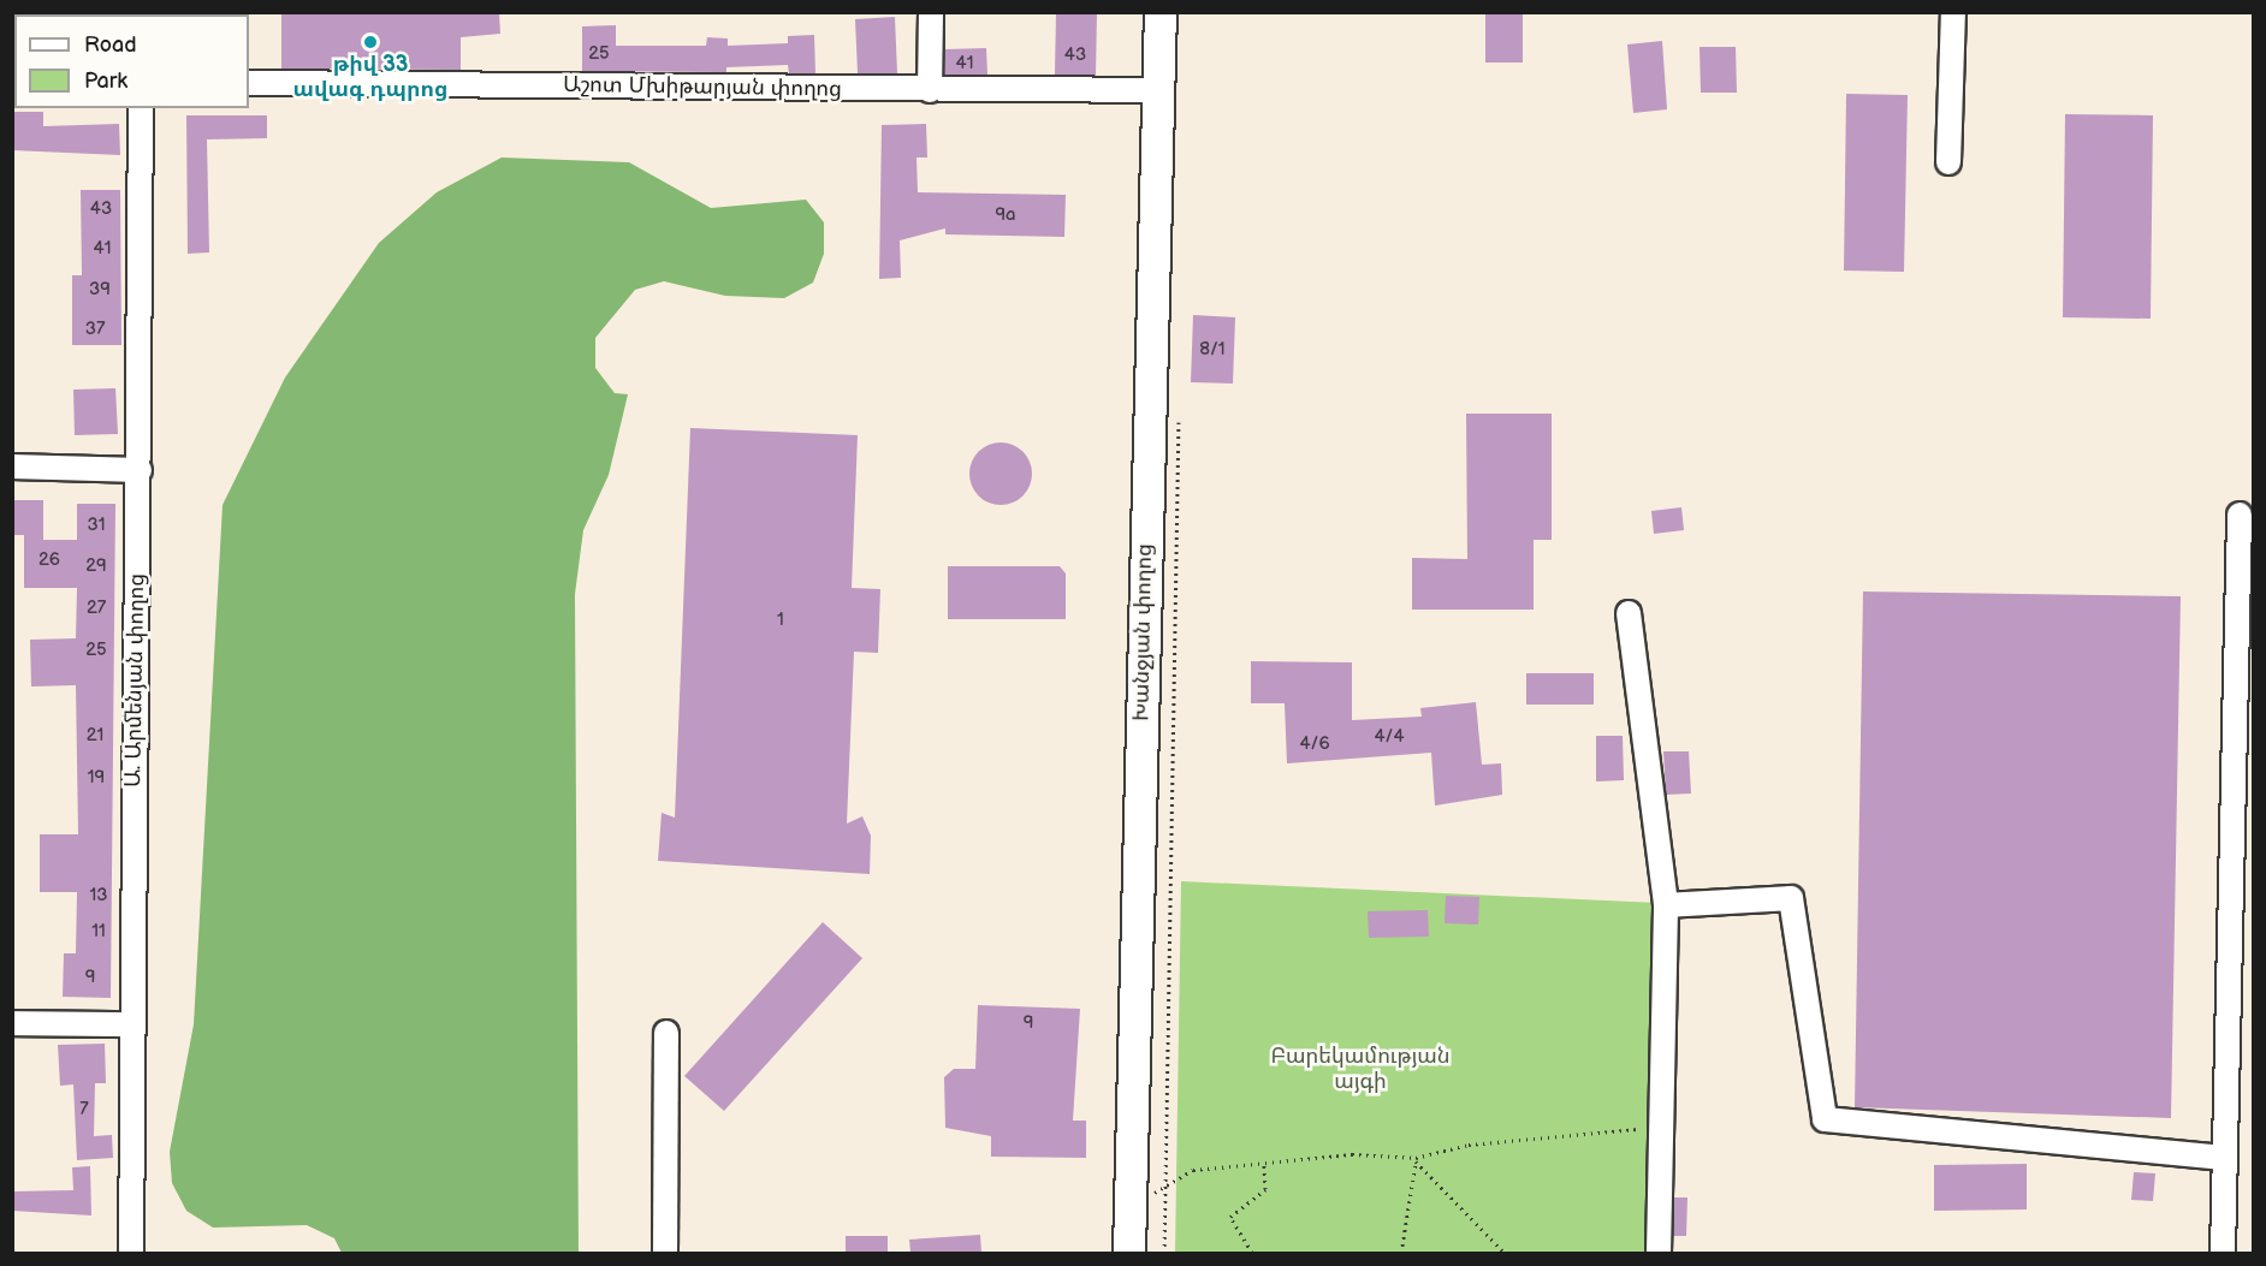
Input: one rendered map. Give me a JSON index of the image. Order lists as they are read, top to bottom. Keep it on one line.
{"streets":{"main road":["Խանջյան փողոց"],"street":["Աշոտ Մխիթարյան փողոց","Ա. Արմենյան փողոց"]},"crossings":[["Աշոտ Մխիթարյան փողոց","Խանջյան փողոց"]],"parks":["Բարեկամության այգի"],"places":["թիվ 33 ավագ դպրոց"],"house_numbers":["25","43","41","43","9a","41","39","37","8/1","31","26","29","27","1","25","21","4/4","4/6","19","13","11","9","9","7"],"legend":["Road","Park"]}
